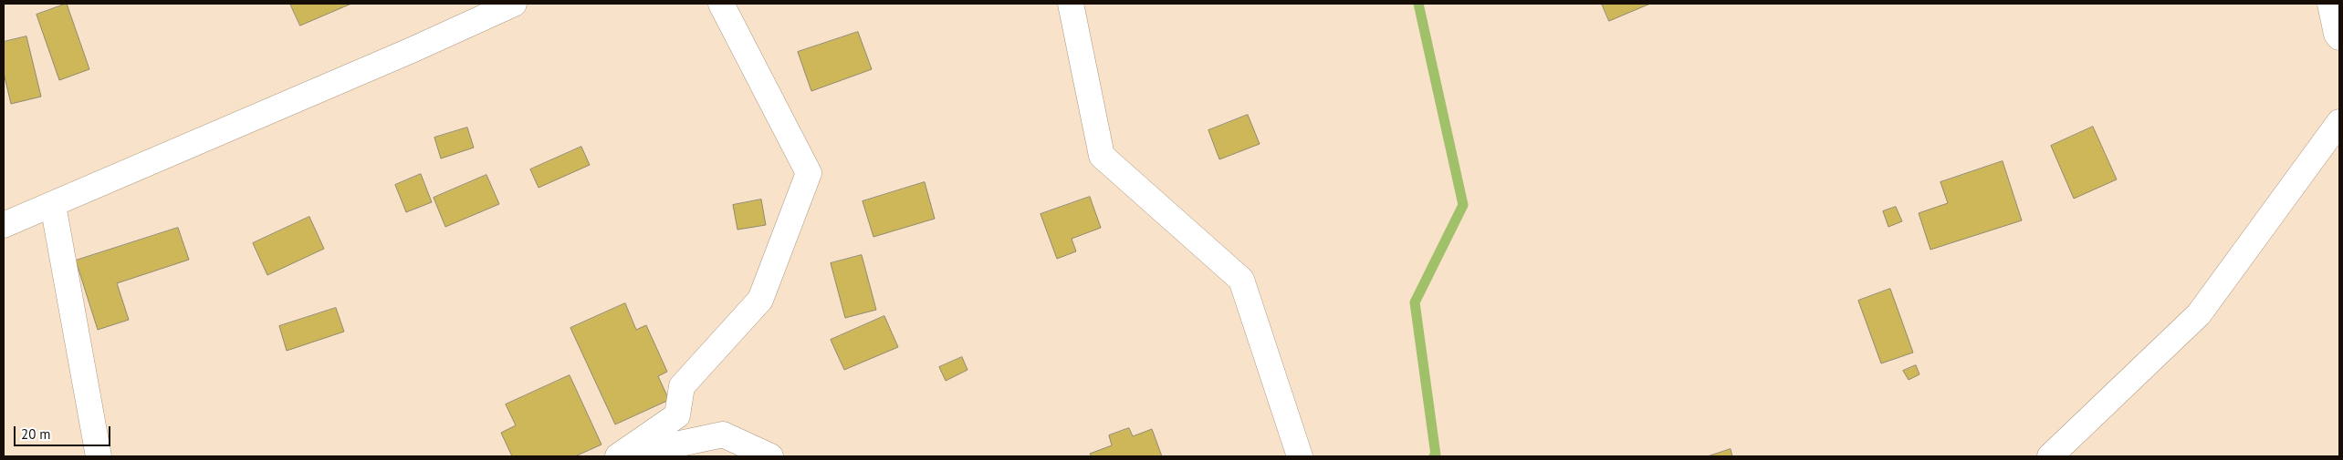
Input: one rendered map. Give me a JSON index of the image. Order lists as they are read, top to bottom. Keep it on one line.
{"scale_bar":"20 m"}
